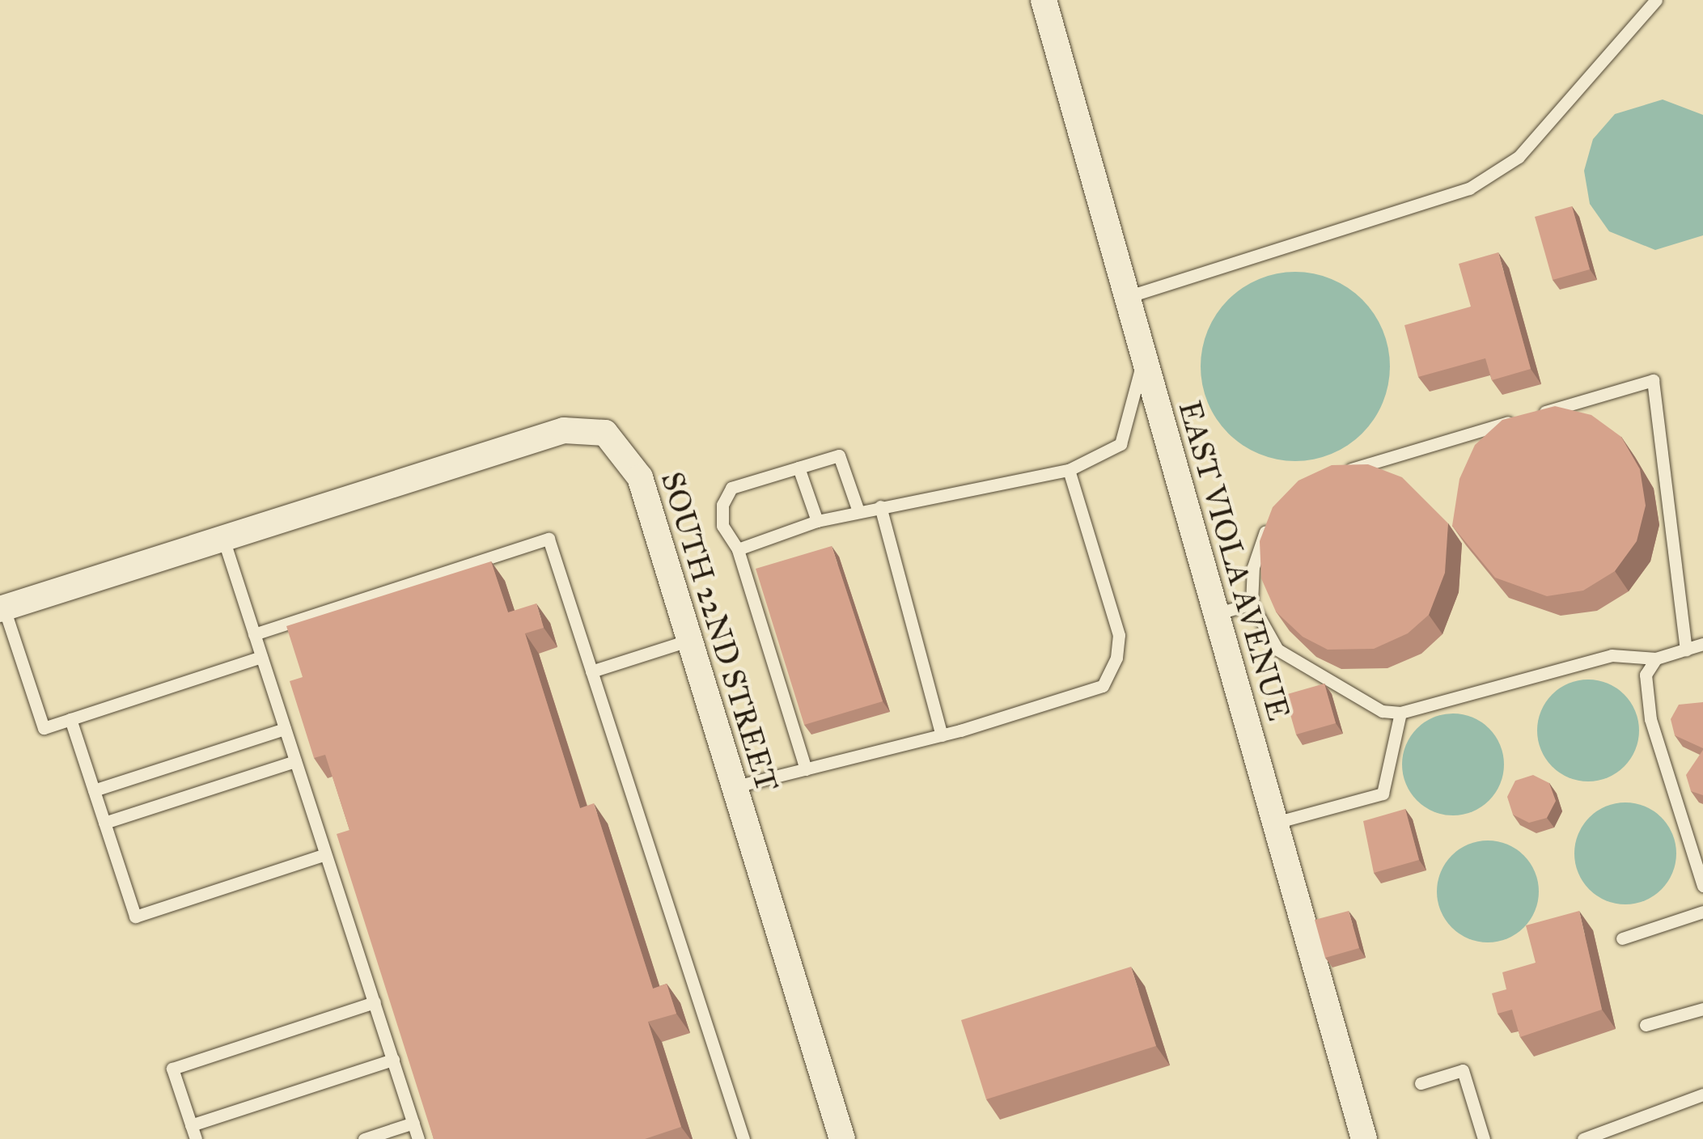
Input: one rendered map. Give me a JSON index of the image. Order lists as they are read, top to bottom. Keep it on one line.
{"streets":{"street":["EAST VIOLA AVENUE","SOUTH 22ND STREET"]}}
